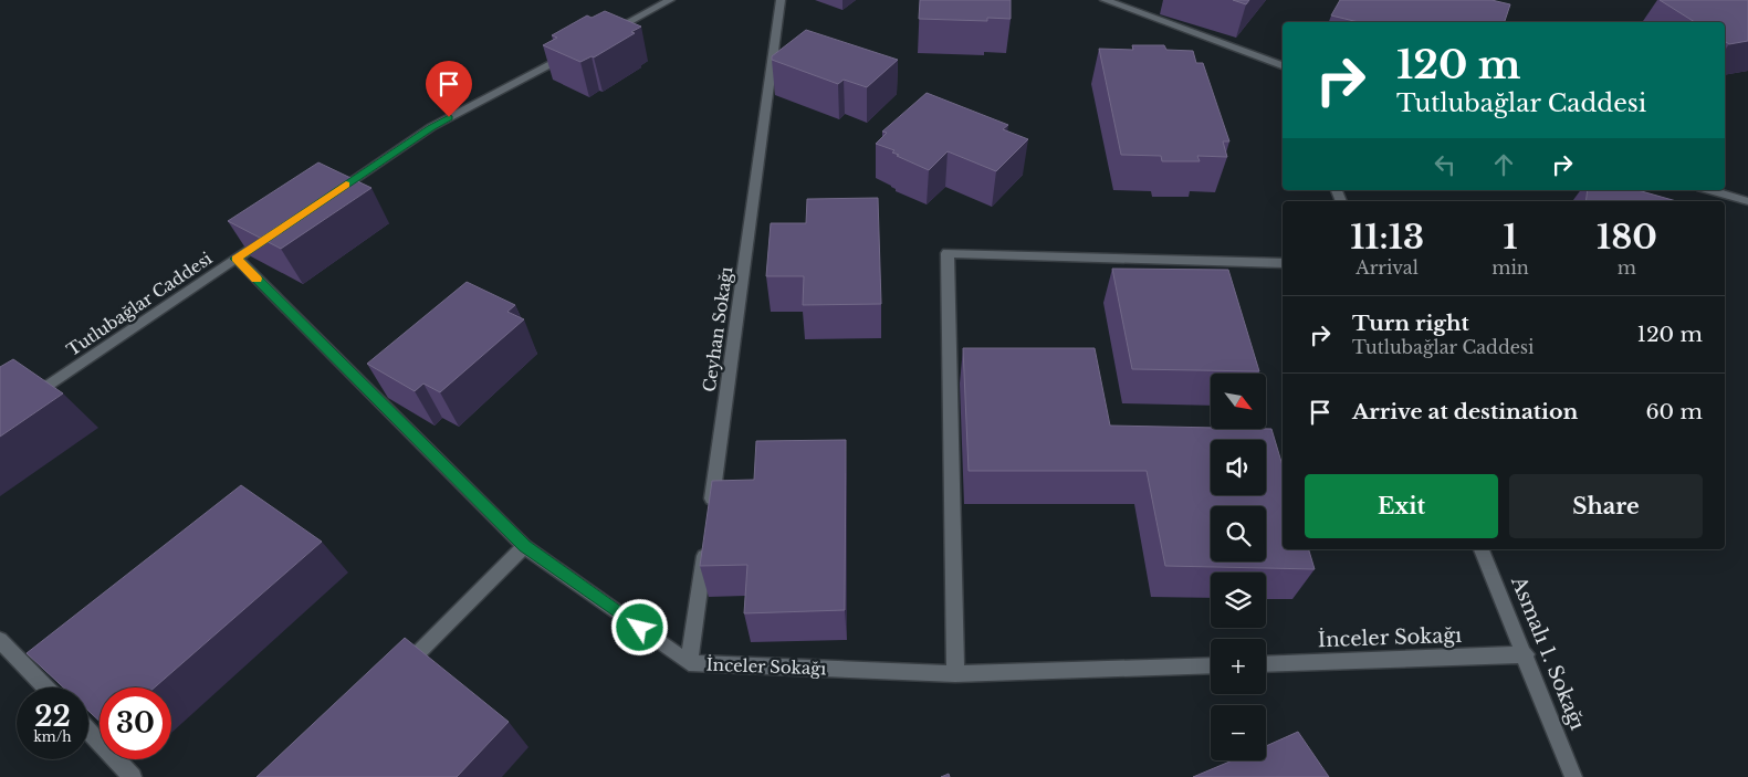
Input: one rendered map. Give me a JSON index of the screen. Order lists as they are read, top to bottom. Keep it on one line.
{"streets":{"street":["Tutlubağlar Caddesi","Ceyhan Sokağı","İnceler Sokağı","Asmalı 1. Sokağı"]},"crossings":[["Tutlubağlar Caddesi","İnceler Sokağı"],["İnceler Sokağı","Asmalı 1. Sokağı"]],"north":"bottom right","page":{"turn":["120 m","Tutlubağlar Caddesi"],"eta":["11:13","Arrival","1","min","180","m"],"list":[{"name":"Turn right","note":"Tutlubağlar Caddesi","value":"120 m"},{"name":"Arrive at destination","value":"60 m"}],"map_buttons":["+","−"],"buttons":["Exit","Share"],"speed":"22 km/h","limit":"30"}}
